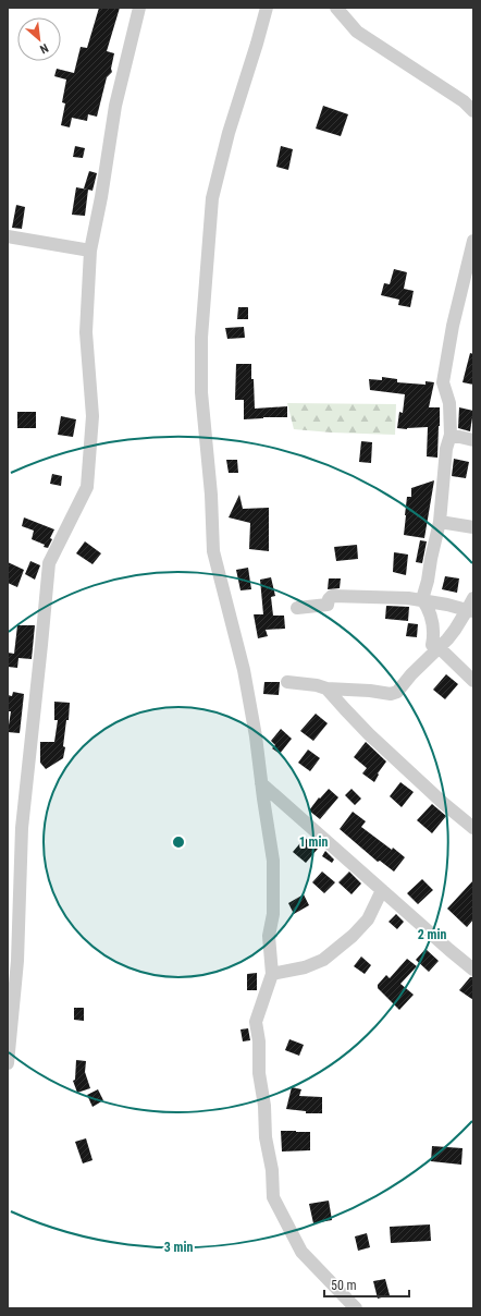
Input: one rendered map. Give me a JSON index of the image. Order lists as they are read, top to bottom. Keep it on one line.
{"scale_bar":"50 m","north":"bottom right","rings":["1 min","2 min","3 min"]}
